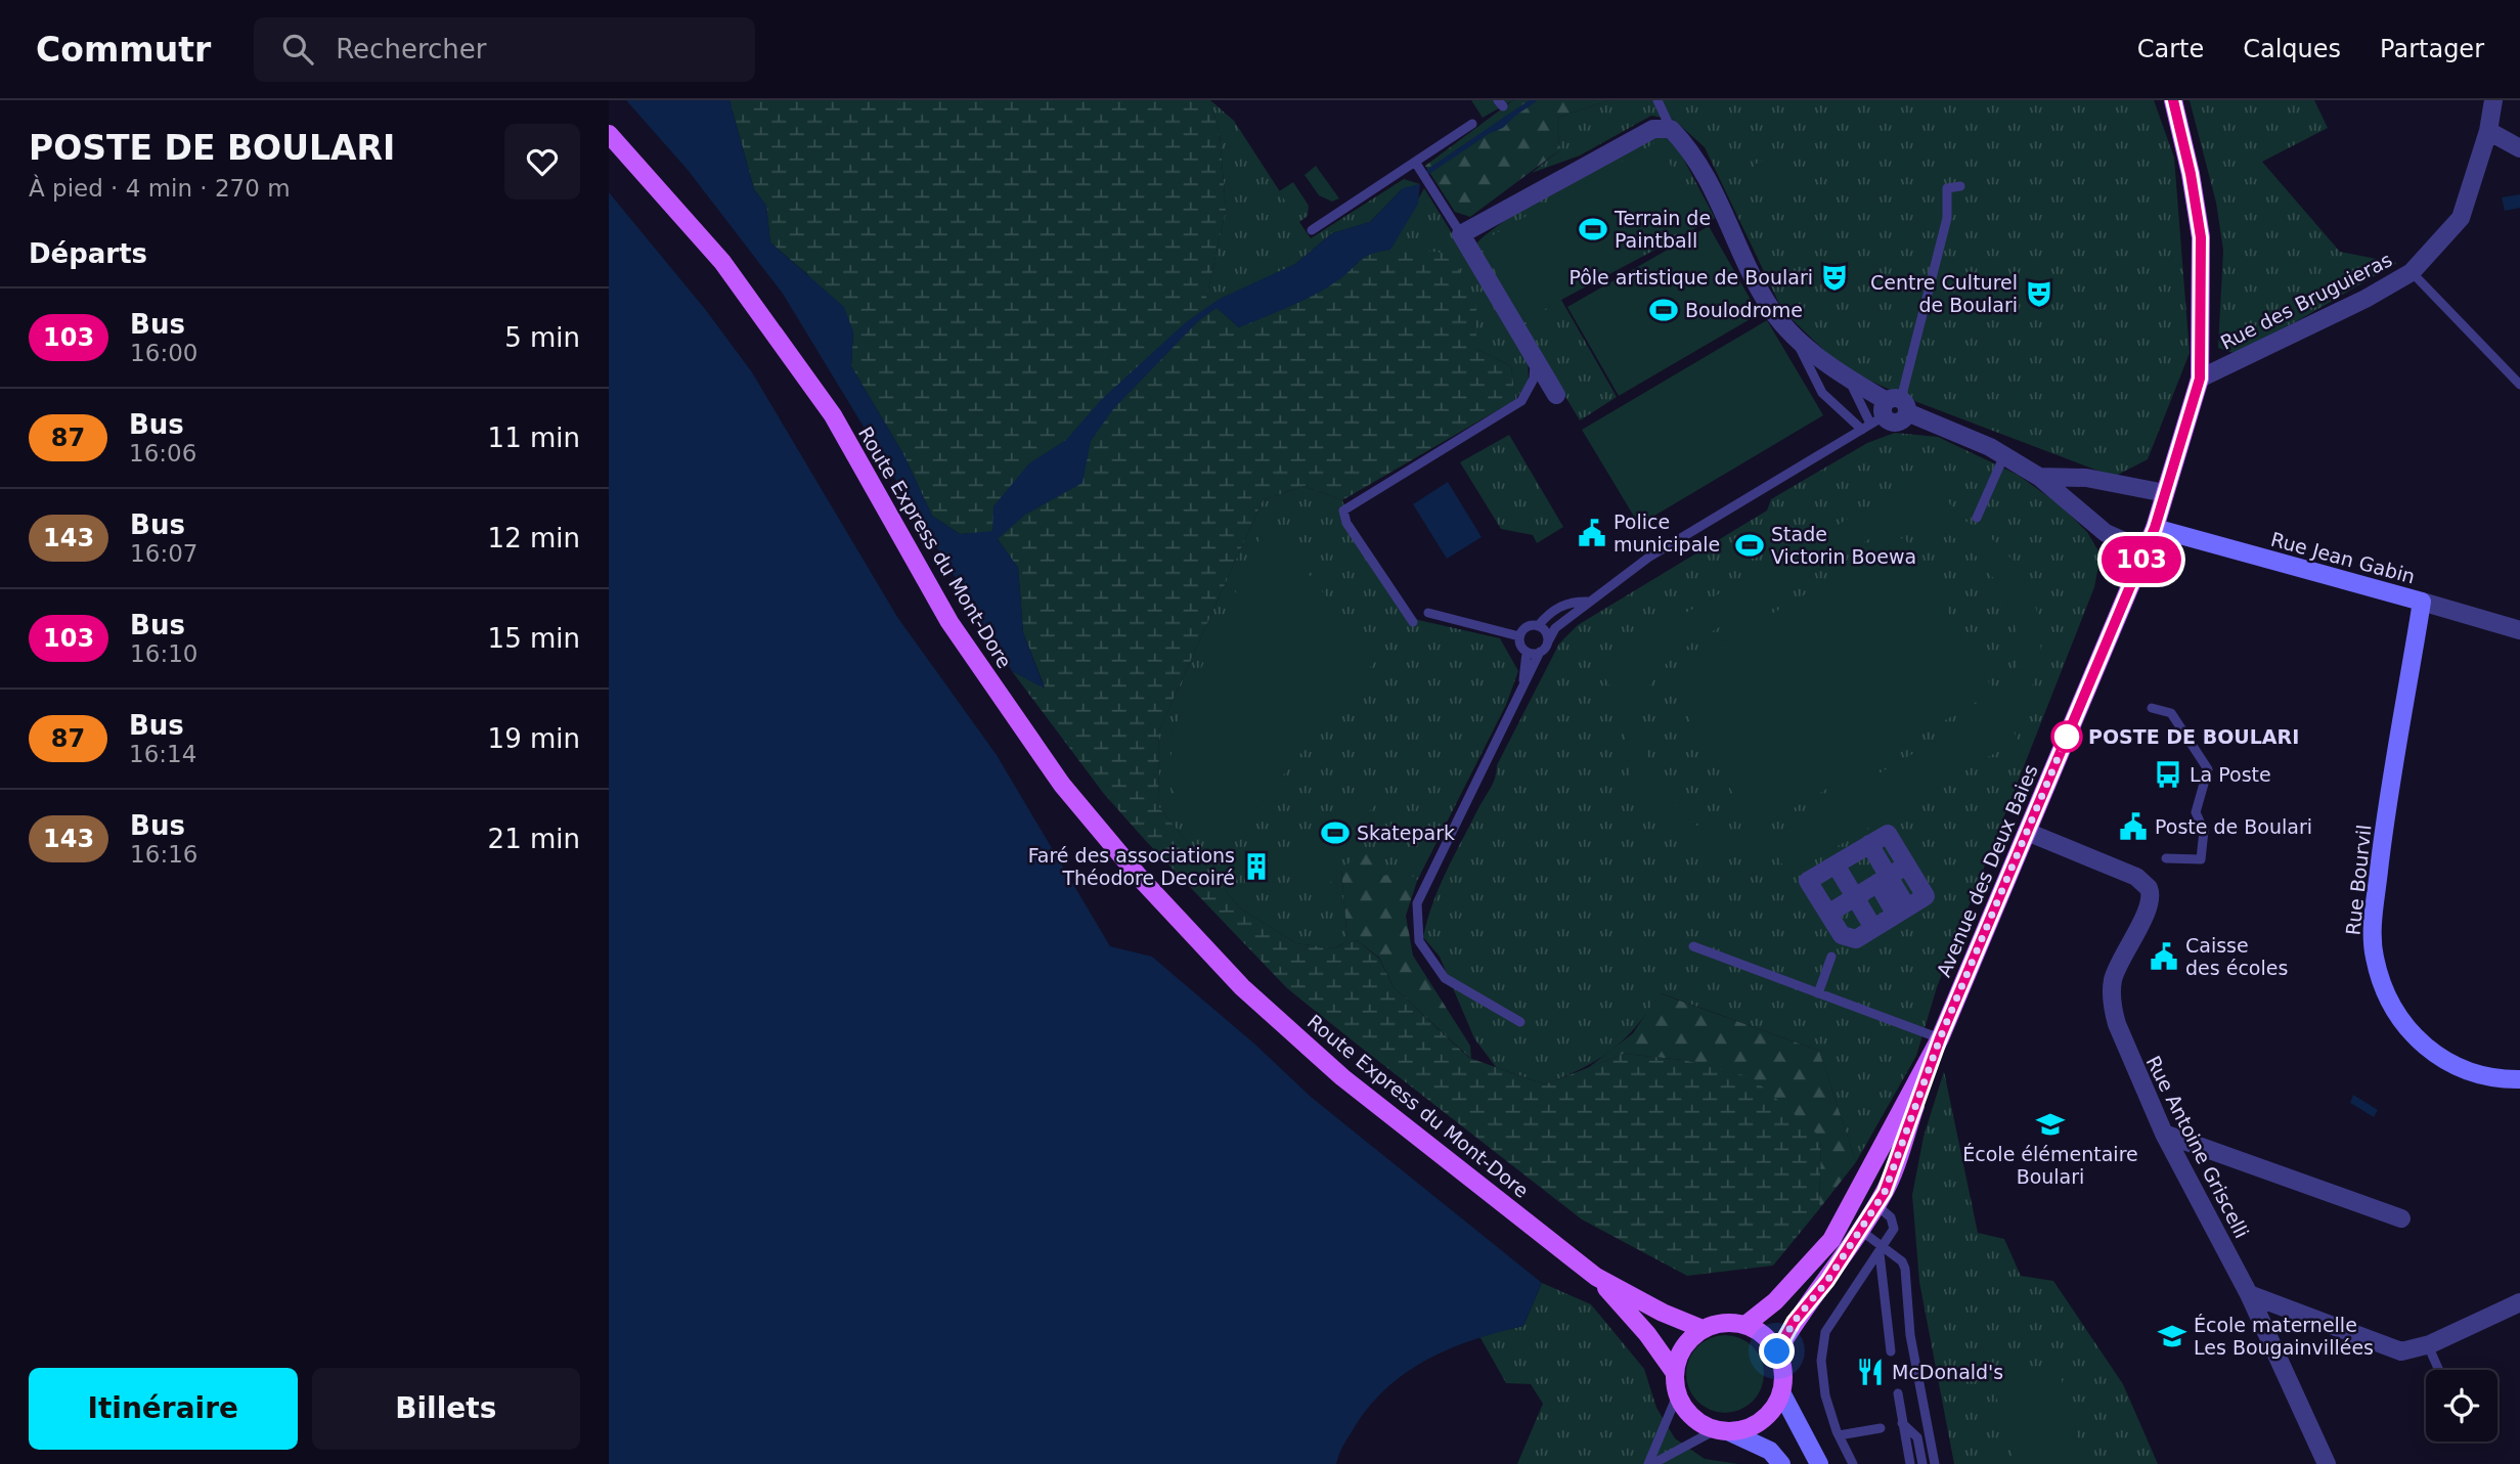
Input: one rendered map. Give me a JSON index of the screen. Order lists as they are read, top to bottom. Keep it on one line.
{"streets":{"main road":["Route Express du Mont-Dore","Avenue des Deux Baies"],"street":["Rue des Bruguieras","Rue Jean Gabin","Rue Bourvil","Rue Antoine Griscelli"]},"crossings":[["Rue des Bruguieras","Avenue des Deux Baies"],["Route Express du Mont-Dore","Avenue des Deux Baies"],["Rue Jean Gabin","Avenue des Deux Baies"],["Rue Jean Gabin","Rue Bourvil"],["Avenue des Deux Baies","Rue Antoine Griscelli"]],"places":{"sports":["Terrain de Paintball","Boulodrome","Stade Victorin Boewa","Skatepark"],"theatre":["Pôle artistique de Boulari","Centre Culturel de Boulari"],"public building":["Police municipale","Poste de Boulari","Caisse des écoles"],"other":["POSTE DE BOULARI"],"bus stop":["La Poste"],"building":["Faré des associations Théodore Decoiré"],"school or university":["École élémentaire Boulari","École maternelle Les Bougainvillées"],"restaurant":["McDonald's"]},"lines":["bus line 103"],"page":{"header":"Commutr","search":"Rechercher","nav":["Carte","Calques","Partager"],"heading":[["POSTE DE BOULARI","À pied · 4 min · 270 m"],"Départs"],"on_map":"103","list":[{"mark":"103","name":"Bus","note":"16:00","value":"5 min"},{"mark":"87","name":"Bus","note":"16:06","value":"11 min"},{"mark":"143","name":"Bus","note":"16:07","value":"12 min"},{"mark":"103","name":"Bus","note":"16:10","value":"15 min"},{"mark":"87","name":"Bus","note":"16:14","value":"19 min"},{"mark":"143","name":"Bus","note":"16:16","value":"21 min"}],"buttons":["Itinéraire","Billets"]}}
